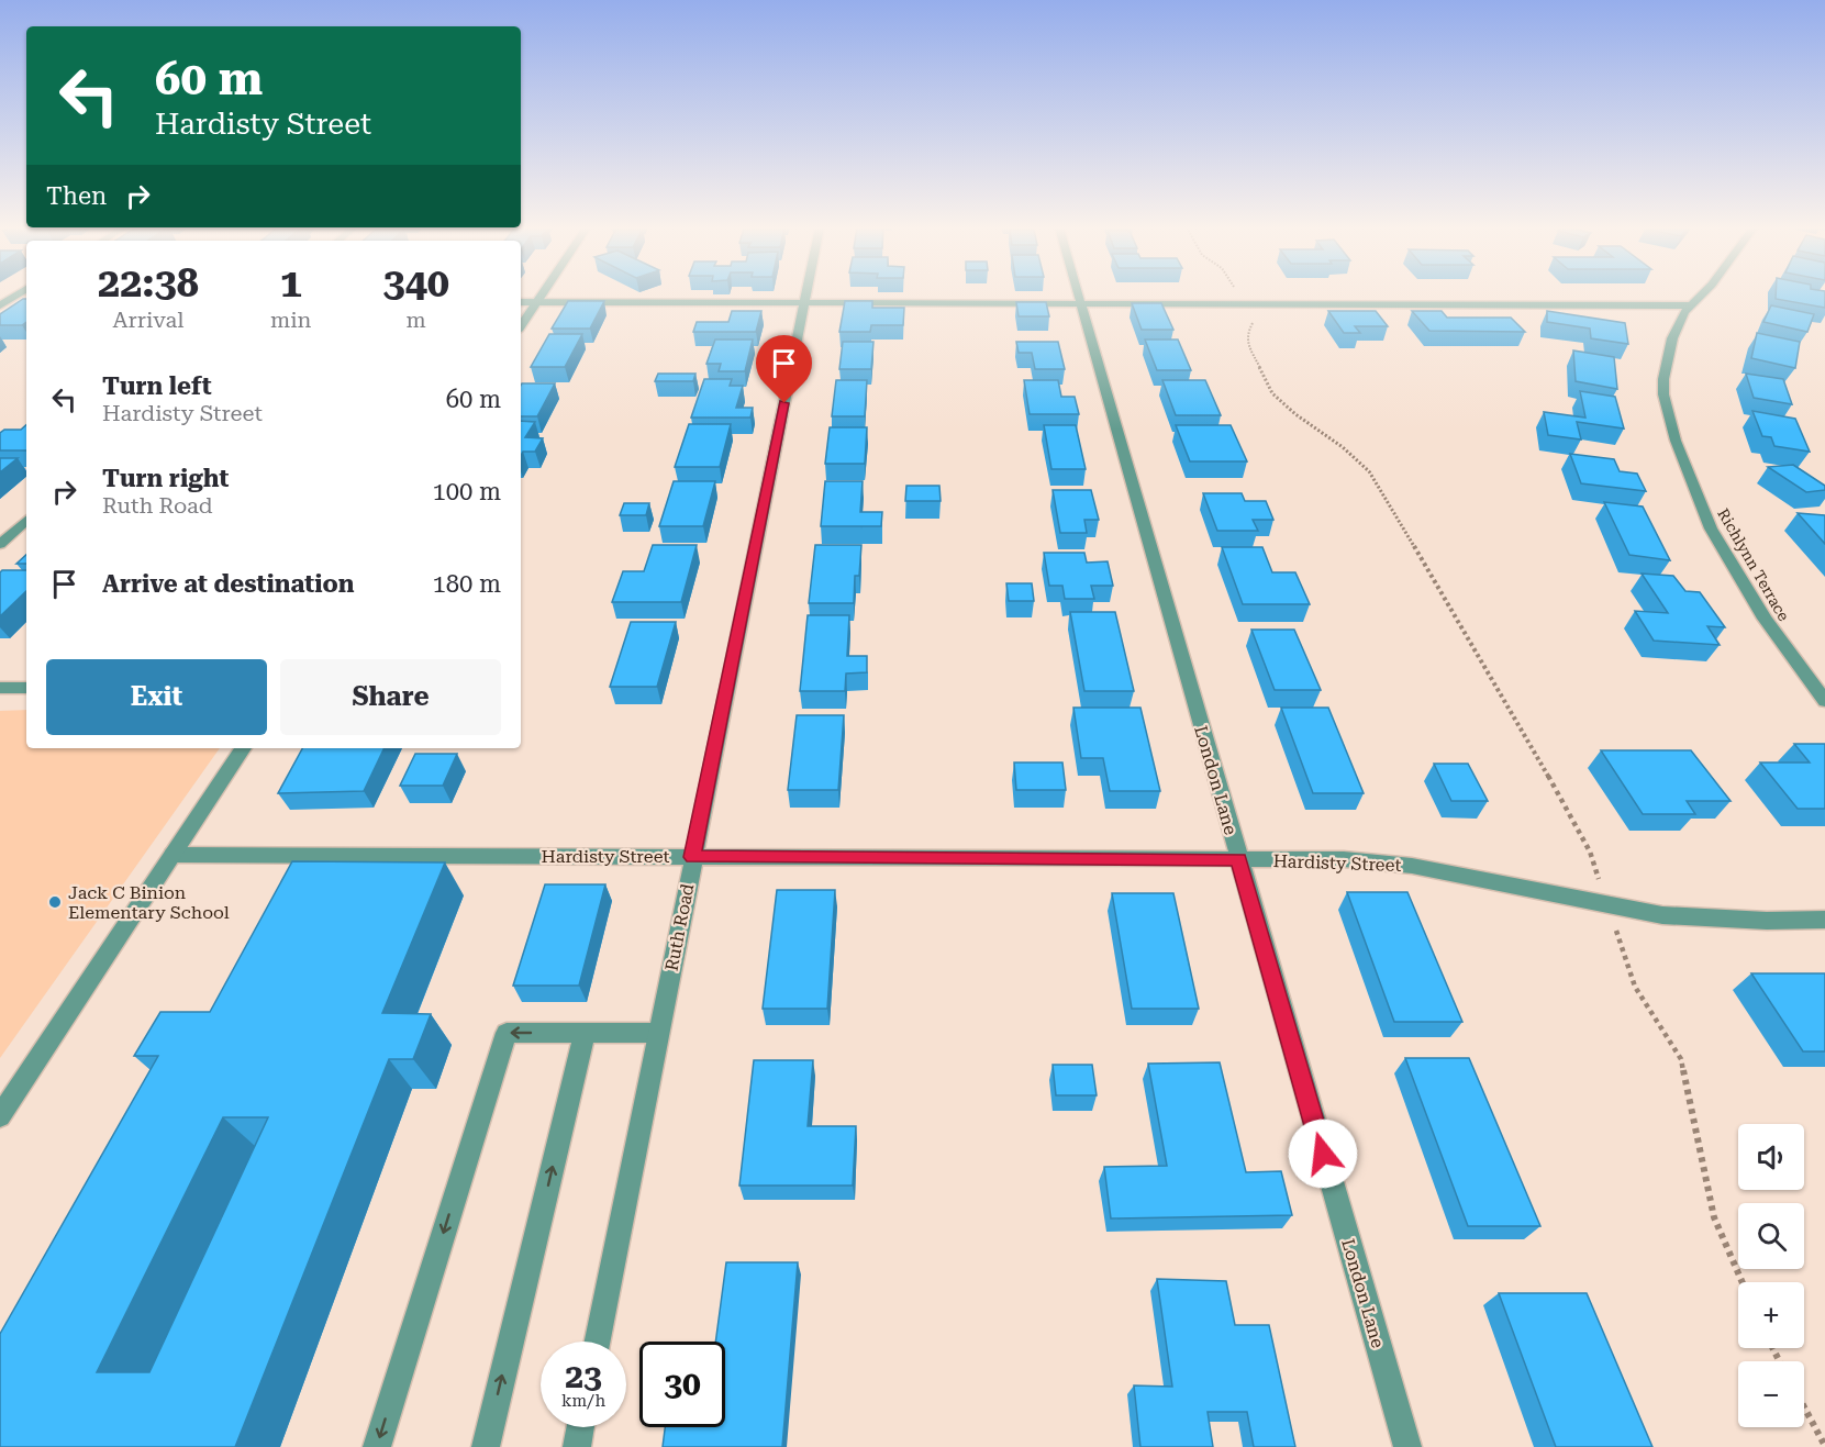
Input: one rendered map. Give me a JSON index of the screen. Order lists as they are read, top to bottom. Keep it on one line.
{"streets":{"street":["Richlynn Terrace","London Lane","Hardisty Street","Ruth Road"]},"crossings":[["London Lane","Hardisty Street"],["Hardisty Street","Ruth Road"]],"places":["Jack C Binion Elementary School"],"page":{"turn":["60 m","Hardisty Street"],"then":"Then","eta":["22:38","Arrival","1","min","340","m"],"list":[{"name":"Turn left","note":"Hardisty Street","value":"60 m"},{"name":"Turn right","note":"Ruth Road","value":"100 m"},{"name":"Arrive at destination","value":"180 m"}],"buttons":["Exit","Share"],"map_buttons":["+","−"],"speed":"23 km/h","limit":"30"}}
